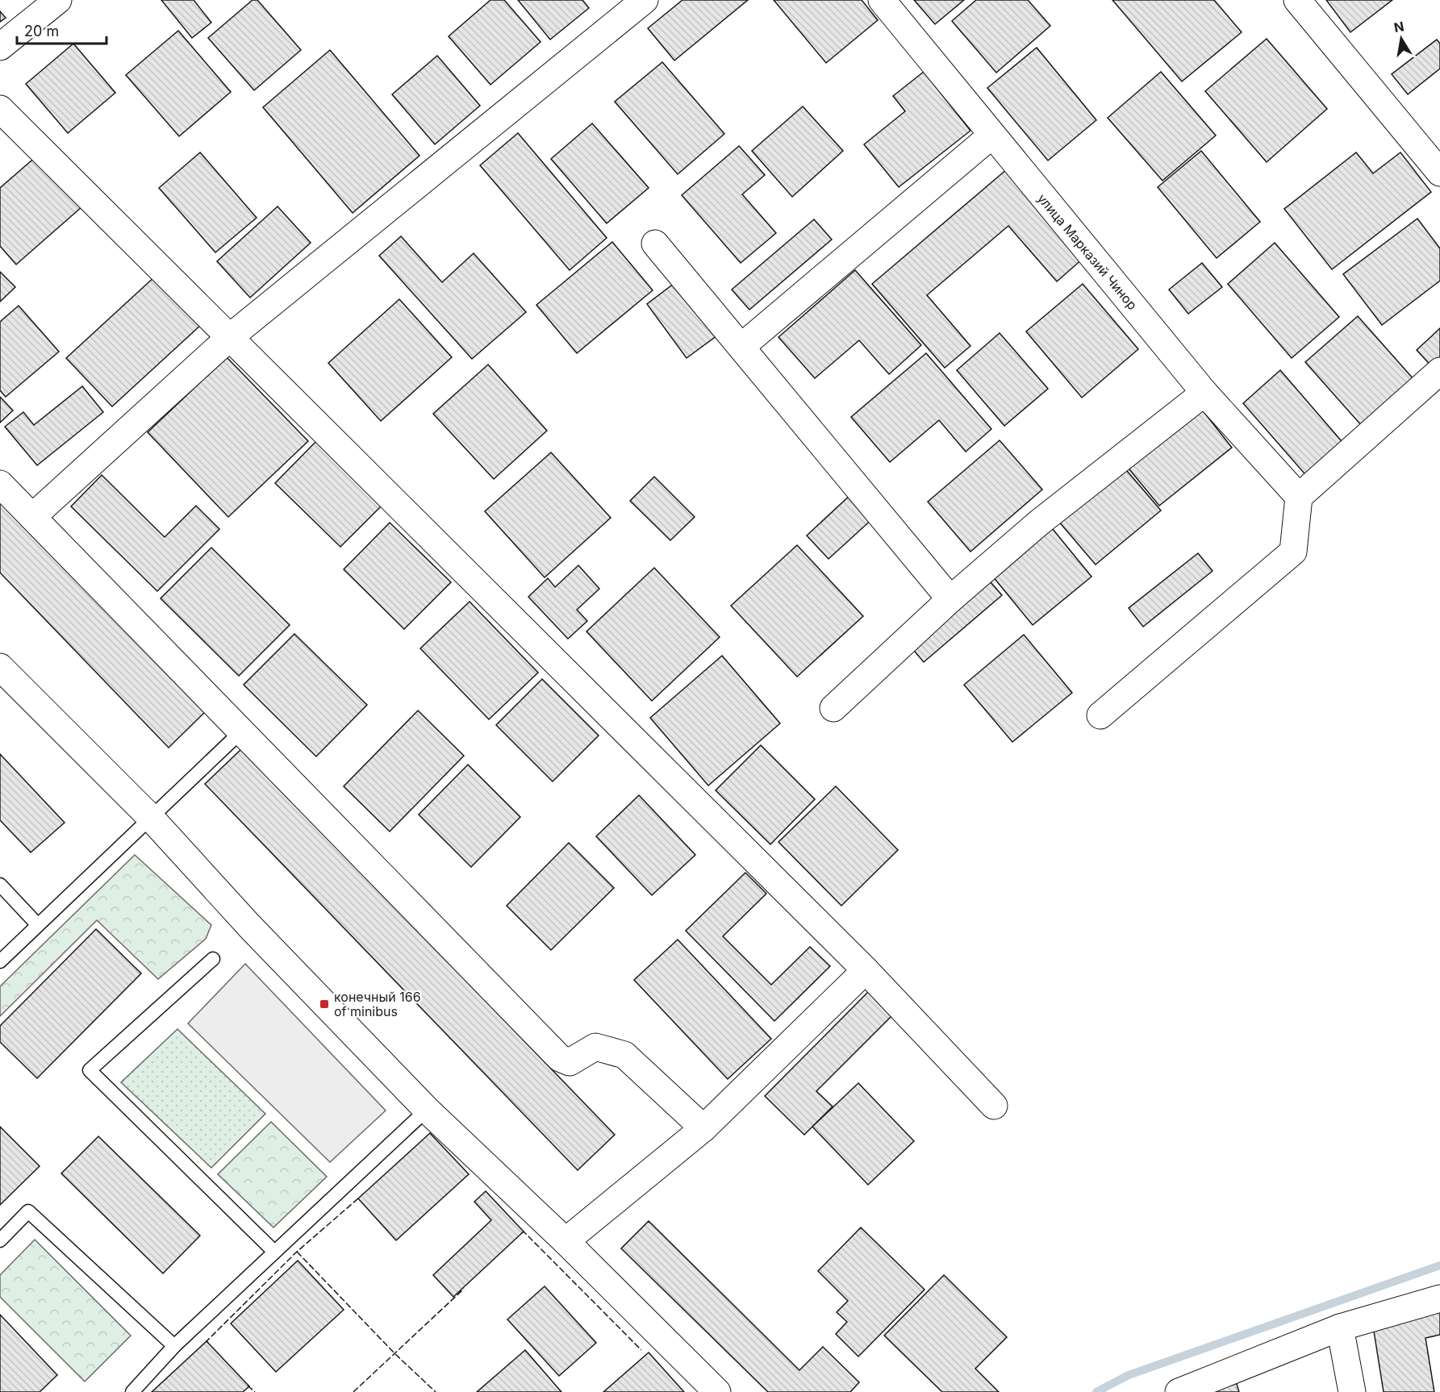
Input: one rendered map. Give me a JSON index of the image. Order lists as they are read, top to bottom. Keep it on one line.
{"streets":{"street":["улица Марказий Чинор"]},"places":{"transit":["конечный 166 of minibus"]},"scale_bar":"20 m","north":"top"}
